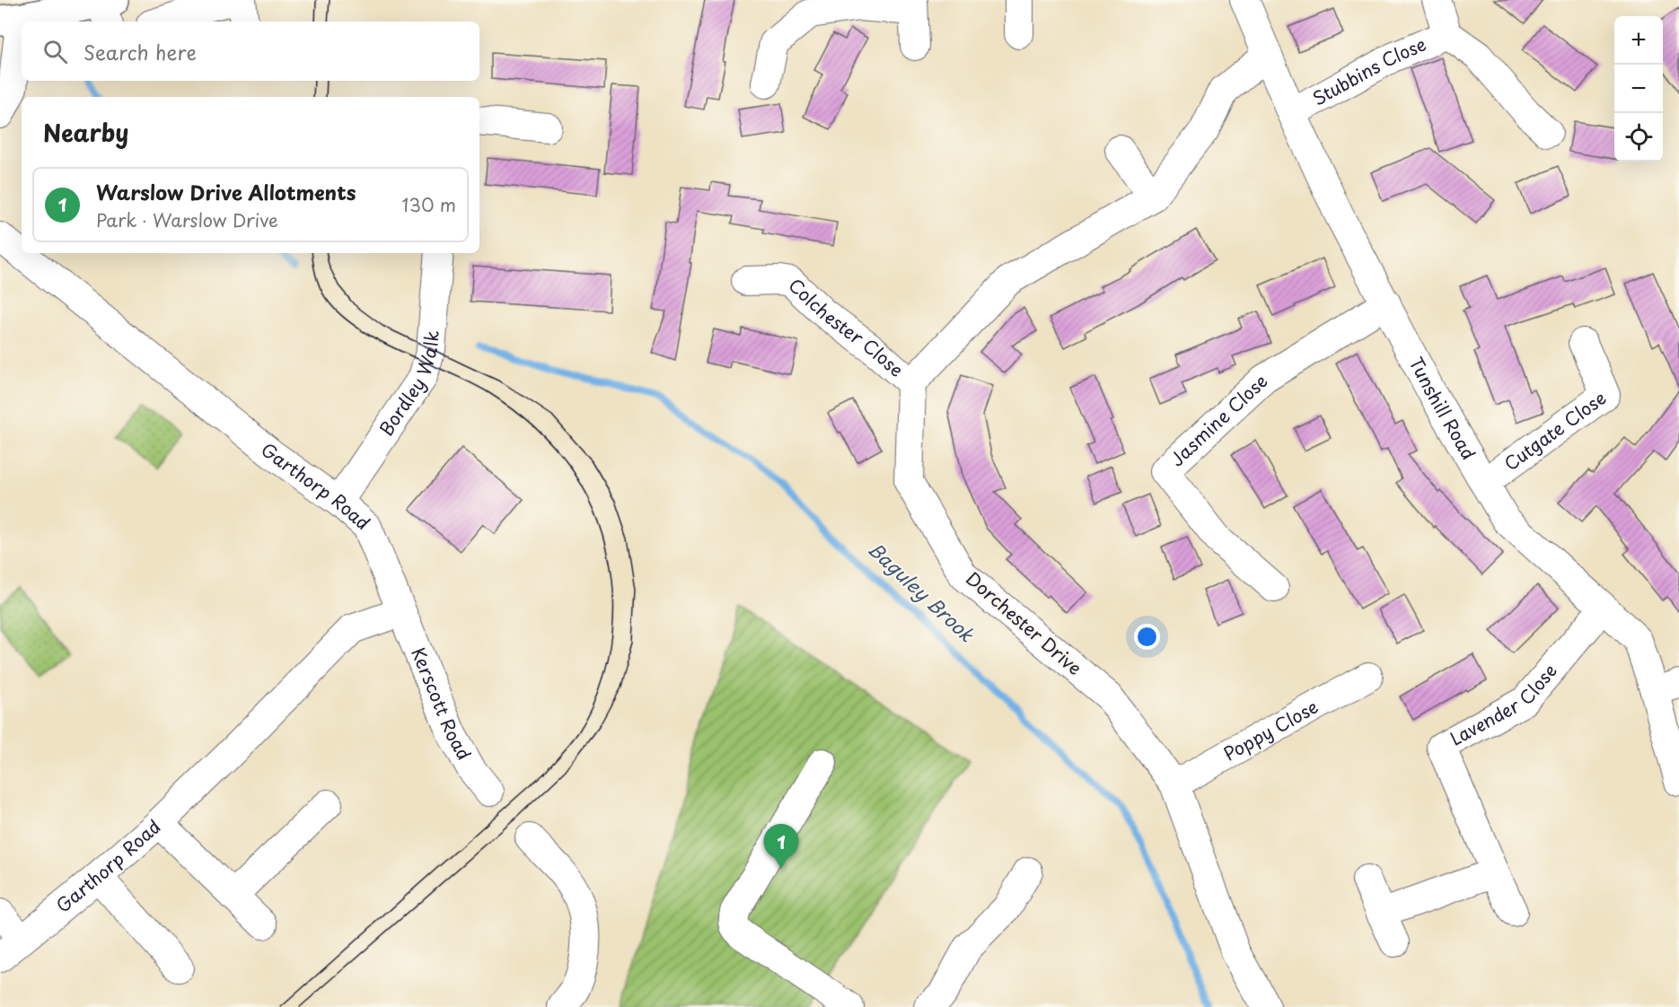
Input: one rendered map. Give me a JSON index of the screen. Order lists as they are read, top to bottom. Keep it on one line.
{"streets":{"street":["Stubbins Close","Colchester Close","Bordley Walk","Tunshill Road","Jasmine Close","Cutgate Close","Garthorp Road","Dorchester Drive","Lavender Close","Kerscott Road","Poppy Close"]},"crossings":[["Stubbins Close","Tunshill Road"],["Colchester Close","Dorchester Drive"],["Bordley Walk","Garthorp Road"],["Tunshill Road","Jasmine Close"],["Tunshill Road","Cutgate Close"],["Tunshill Road","Lavender Close"],["Garthorp Road","Kerscott Road"],["Dorchester Drive","Poppy Close"]],"water":["Baguley Brook"],"page":{"map_buttons":["+","−"],"search":"Search here","heading":"Nearby","list":[{"mark":"1","name":"Warslow Drive Allotments","note":"Park · Warslow Drive","value":"130 m"}],"pins":"1"}}
